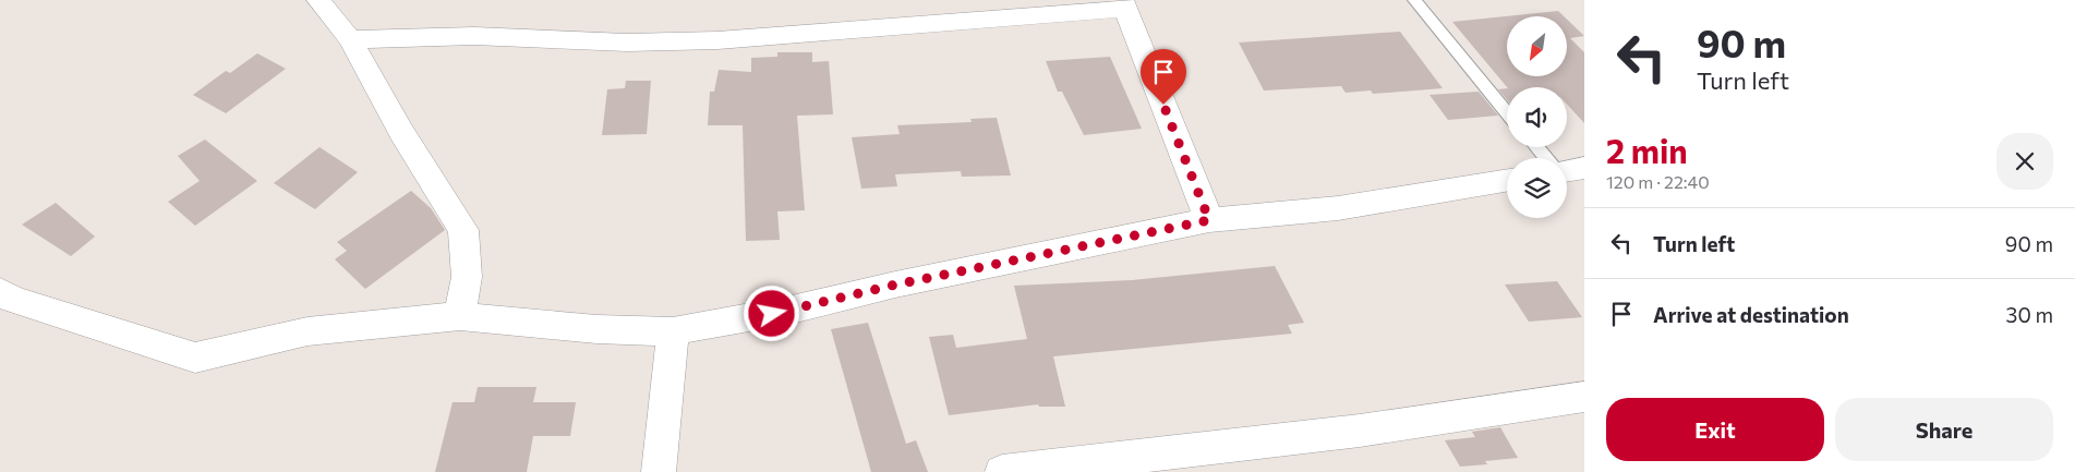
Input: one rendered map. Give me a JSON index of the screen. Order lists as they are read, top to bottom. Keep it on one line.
{"north":"bottom left","page":{"turn":["90 m","Turn left"],"heading":["2 min","120 m · 22:40"],"list":[{"name":"Turn left","value":"90 m"},{"name":"Arrive at destination","value":"30 m"}],"buttons":["Exit","Share"]}}
